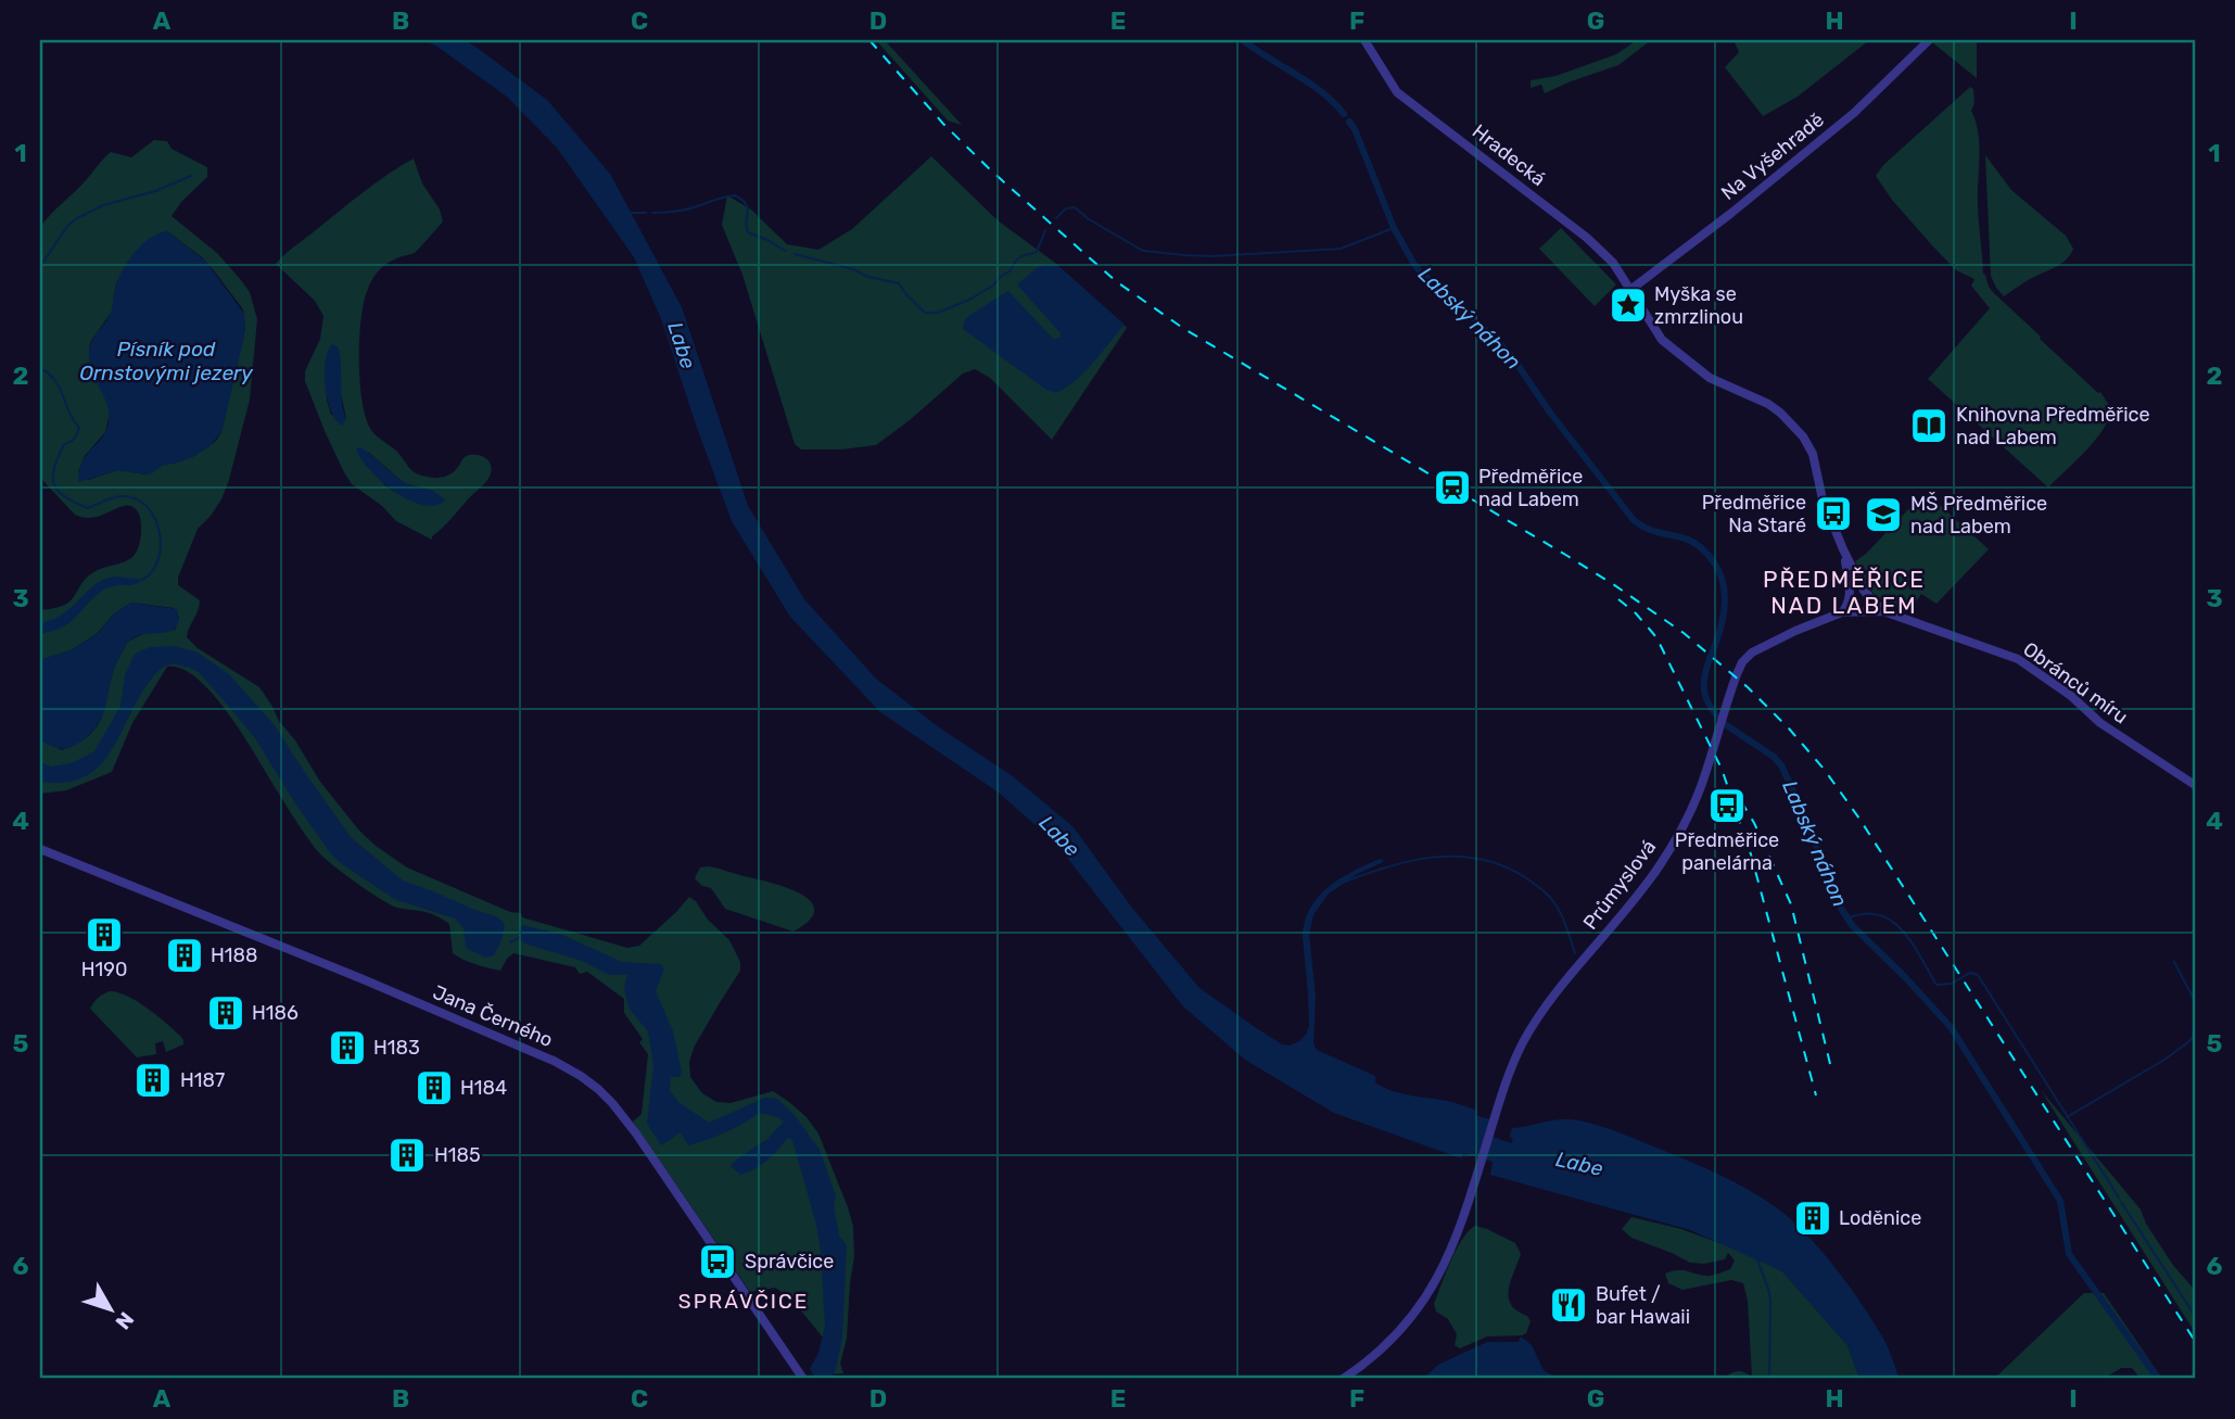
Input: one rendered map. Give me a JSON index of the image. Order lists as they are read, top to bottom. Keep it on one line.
{"streets":{"street":["Hradecká","Na Vyšehradě","Obránců míru","Průmyslová","Jana Černého"]},"crossings":[["Hradecká","Na Vyšehradě"],["Obránců míru","Průmyslová"]],"districts":["PŘEDMĚŘICE NAD LABEM","SPRÁVČICE"],"water":["Labský náhon","Labe","Písník pod Ornstovými jezery"],"places":{"place":["Myška se zmrzlinou"],"library":["Knihovna Předměřice nad Labem"],"station":["Předměřice nad Labem"],"bus stop":["Předměřice Na Staré","Předměřice panelárna","Správčice"],"school or university":["MŠ Předměřice nad Labem"],"building":["H190","H188","H186","H183","H187","H184","H185","Loděnice"],"restaurant":["Bufet / bar Hawaii"]},"north":"bottom right","grid":{"columns":["A","B","C","D","E","F","G","H","I"],"rows":["1","2","3","4","5","6"]}}
